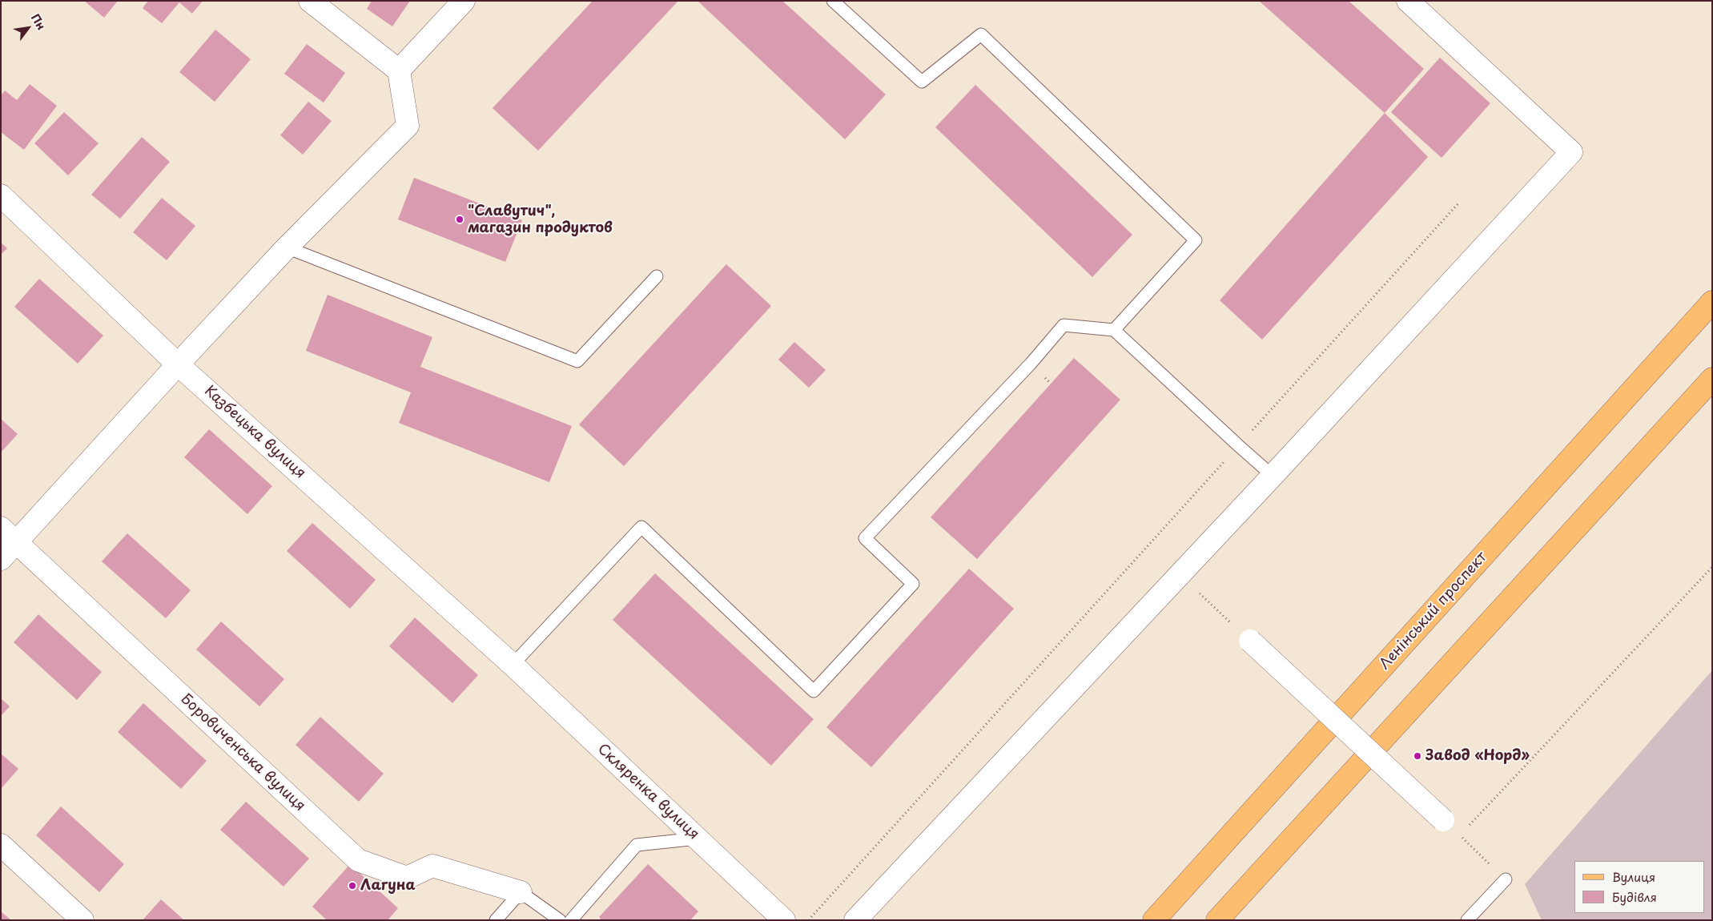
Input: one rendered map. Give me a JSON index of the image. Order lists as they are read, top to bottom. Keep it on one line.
{"streets":{"main road":["Ленінський проспект"],"street":["Казбецька вулиця","Боровиченська вулиця","Скляренка вулиця"]},"crossings":[["Казбецька вулиця","Скляренка вулиця"]],"places":["\"Славутич\", магазин продуктов","Завод «Норд»","Лагуна"],"legend":["Вулиця","Будівля"],"north":"top right"}
